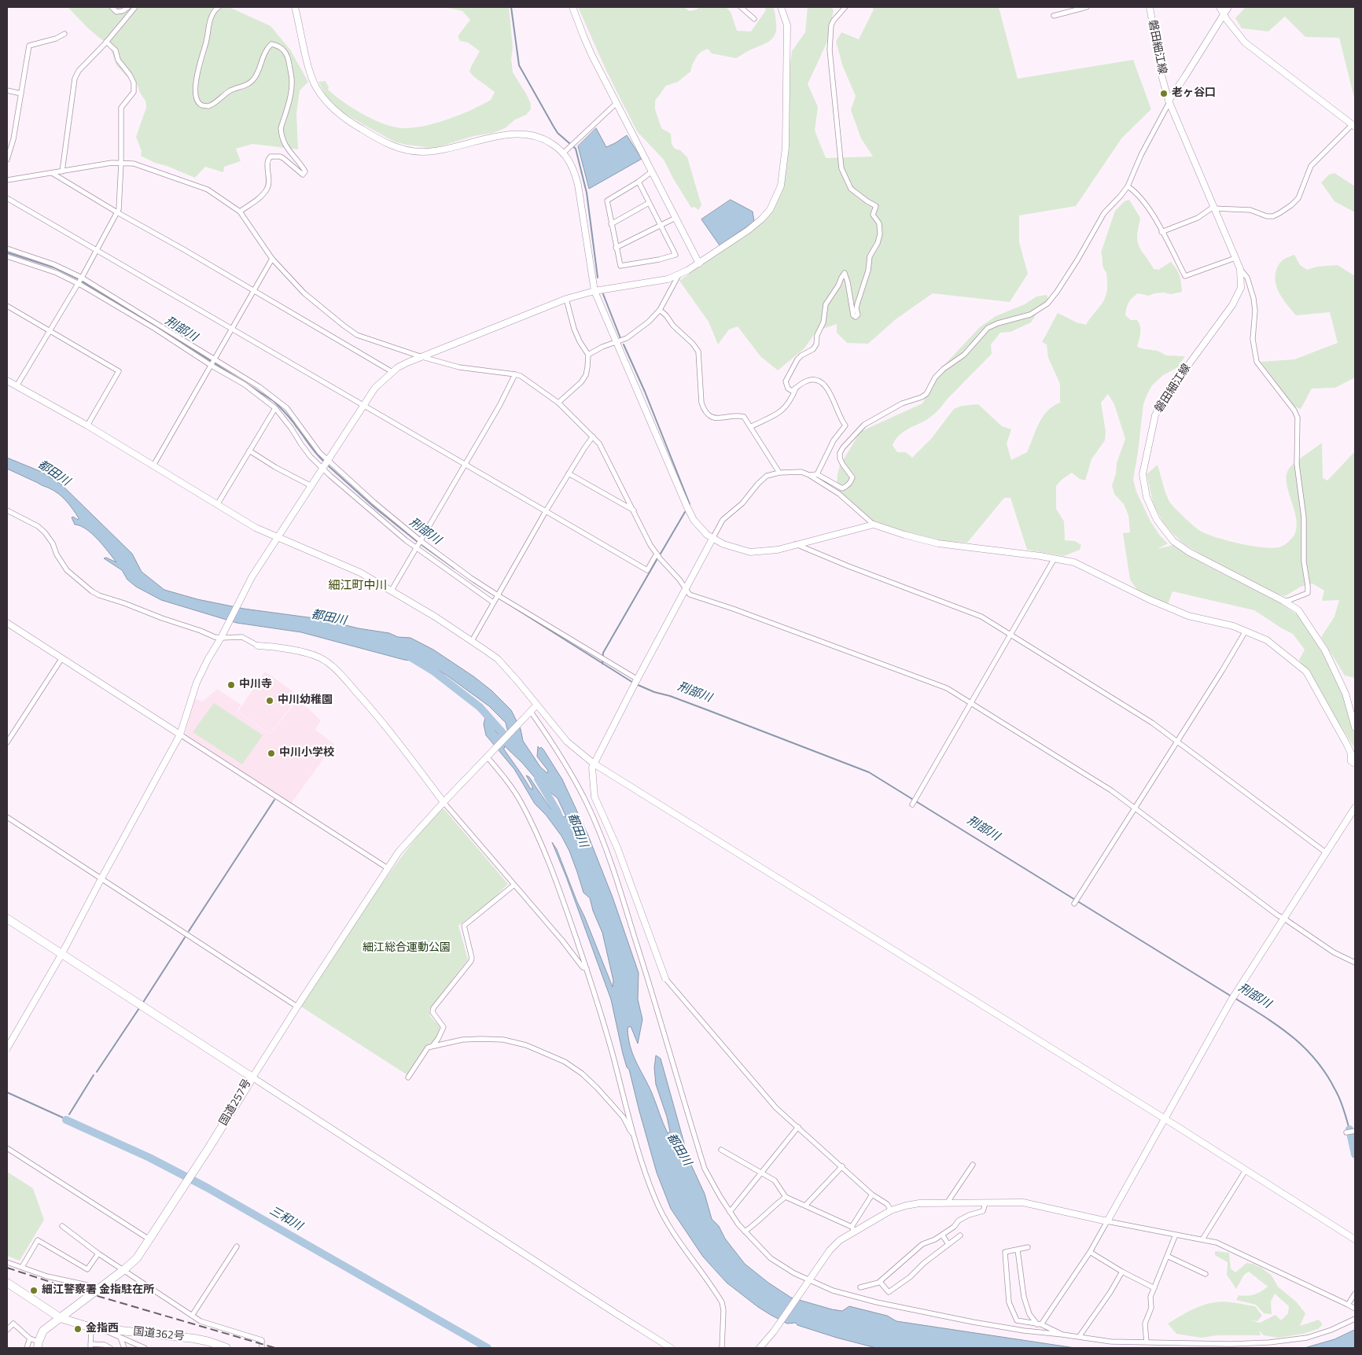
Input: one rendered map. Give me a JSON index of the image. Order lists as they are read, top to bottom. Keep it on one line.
{"streets":{"highway":["国道257号","国道362号"],"street":["磐田細江線"]},"crossings":[["国道257号","国道362号"]],"districts":["細江町中川"],"water":["刑部川","都田川","三和川"],"parks":["細江総合運動公園"],"places":["老ヶ谷口","中川寺","中川幼稚園","中川小学校","細江警察署 金指駐在所","金指西"]}
